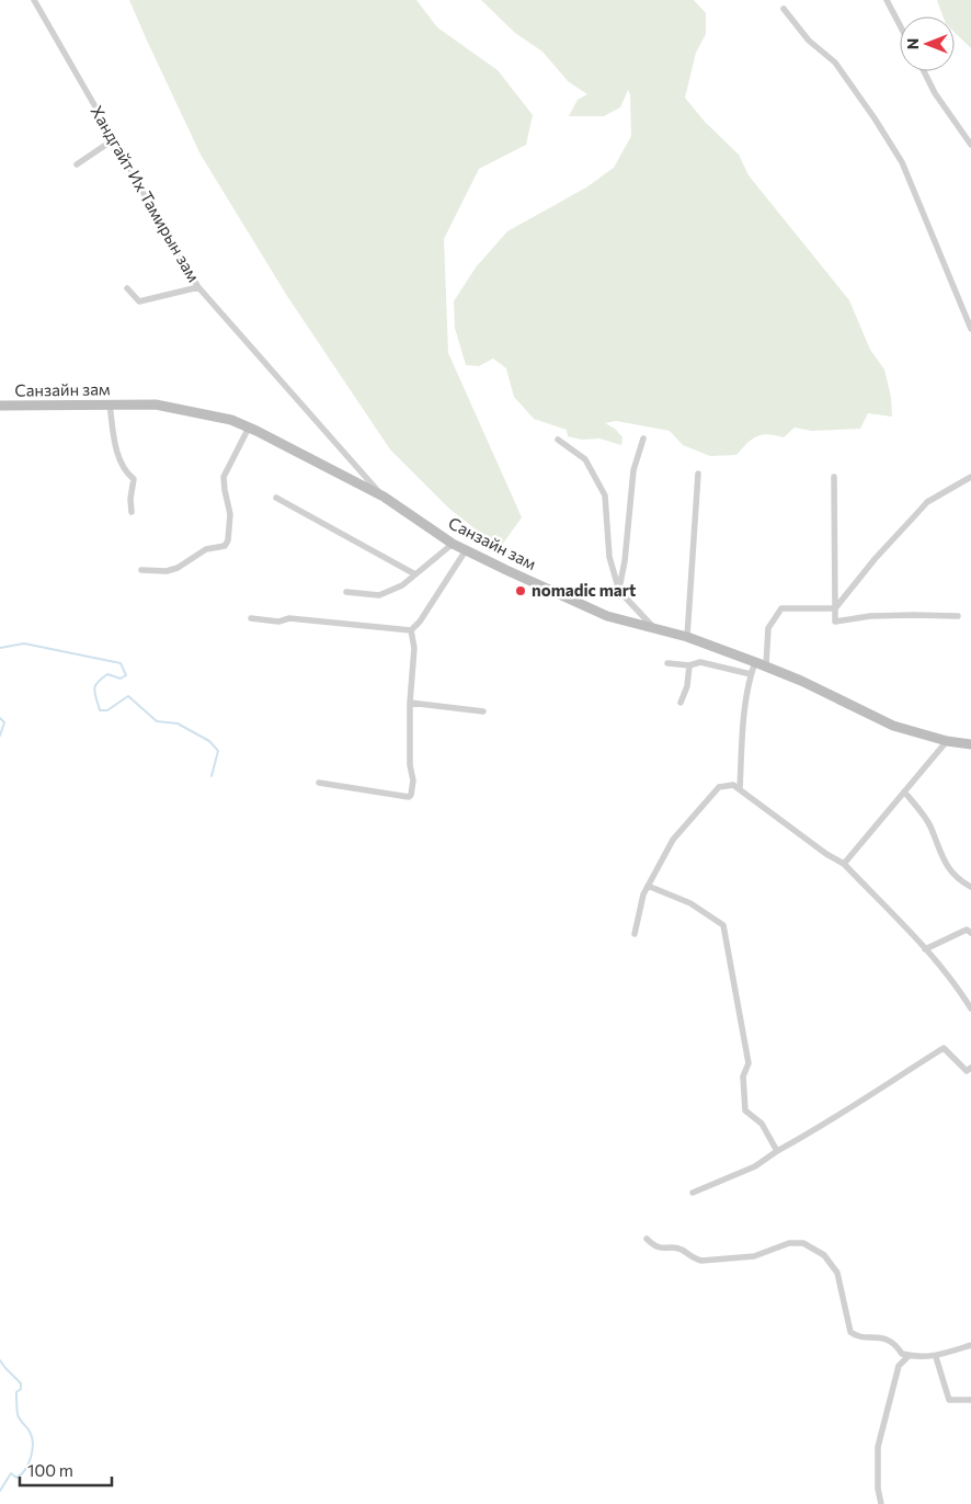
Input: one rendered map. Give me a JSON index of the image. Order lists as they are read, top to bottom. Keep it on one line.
{"streets":{"main road":["Санзайн зам"],"street":["Хандгайт Их Тамирын зам"]},"crossings":[["Хандгайт Их Тамирын зам","Санзайн зам"]],"places":["nomadic mart"],"scale_bar":"100 m","north":"left"}
